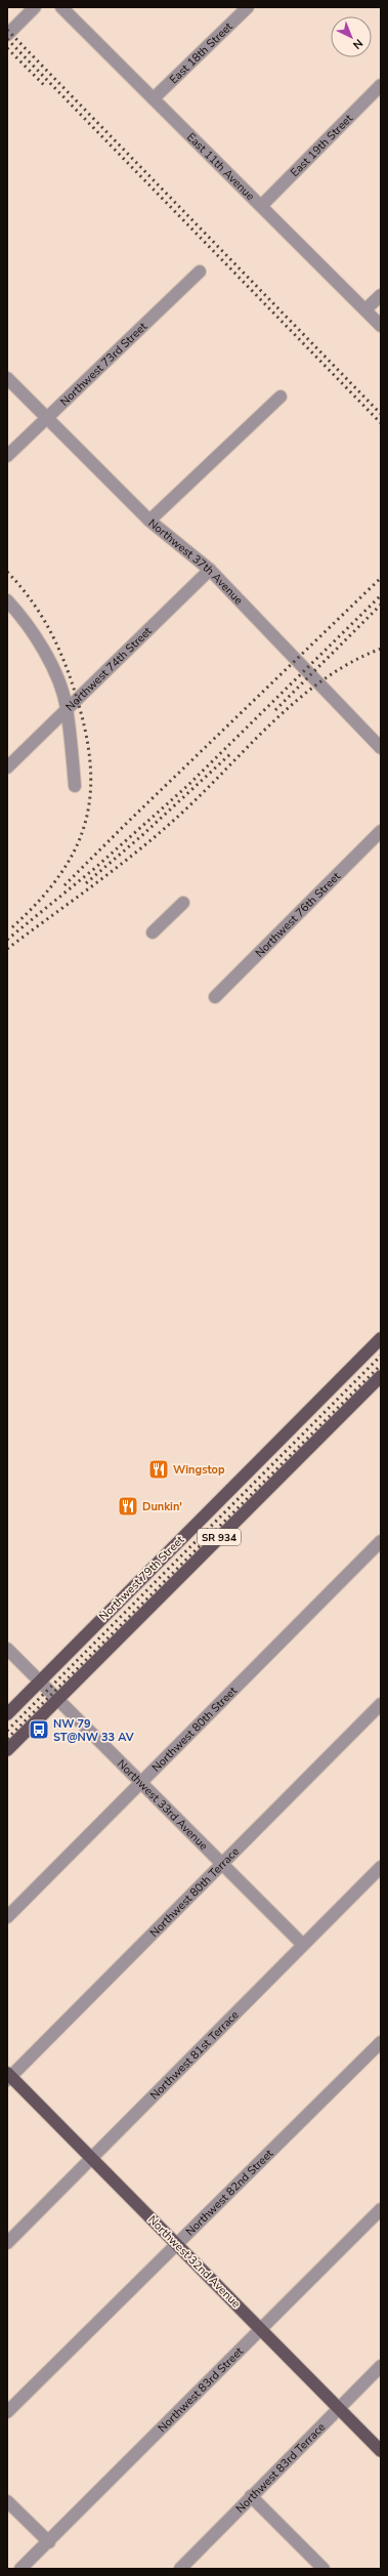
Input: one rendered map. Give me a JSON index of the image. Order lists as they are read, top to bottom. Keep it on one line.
{"streets":{"main road":["SR 934","Northwest 79th Street","Northwest 32nd Avenue"],"street":["East 18th Street","East 19th Street","East 11th Avenue","Northwest 73rd Street","Northwest 37th Avenue","Northwest 74th Street","Northwest 76th Street","Northwest 80th Street","Northwest 33rd Avenue","Northwest 80th Terrace","Northwest 81st Terrace","Northwest 82nd Street","Northwest 83rd Street","Northwest 83rd Terrace"]},"crossings":[["East 18th Street","East 11th Avenue"],["East 19th Street","East 11th Avenue"],["Northwest 73rd Street","Northwest 37th Avenue"],["Northwest 37th Avenue","Northwest 74th Street"],["SR 934","Northwest 33rd Avenue"],["Northwest 79th Street","Northwest 33rd Avenue"],["Northwest 80th Street","Northwest 33rd Avenue"],["Northwest 33rd Avenue","Northwest 80th Terrace"],["Northwest 33rd Avenue","Northwest 81st Terrace"],["Northwest 80th Terrace","Northwest 32nd Avenue"],["Northwest 81st Terrace","Northwest 32nd Avenue"],["Northwest 82nd Street","Northwest 32nd Avenue"],["Northwest 32nd Avenue","Northwest 83rd Street"],["Northwest 32nd Avenue","Northwest 83rd Terrace"]],"places":{"restaurant":["Wingstop","Dunkin'"],"bus stop":["NW 79 ST@NW 33 AV"]},"north":"bottom right"}
